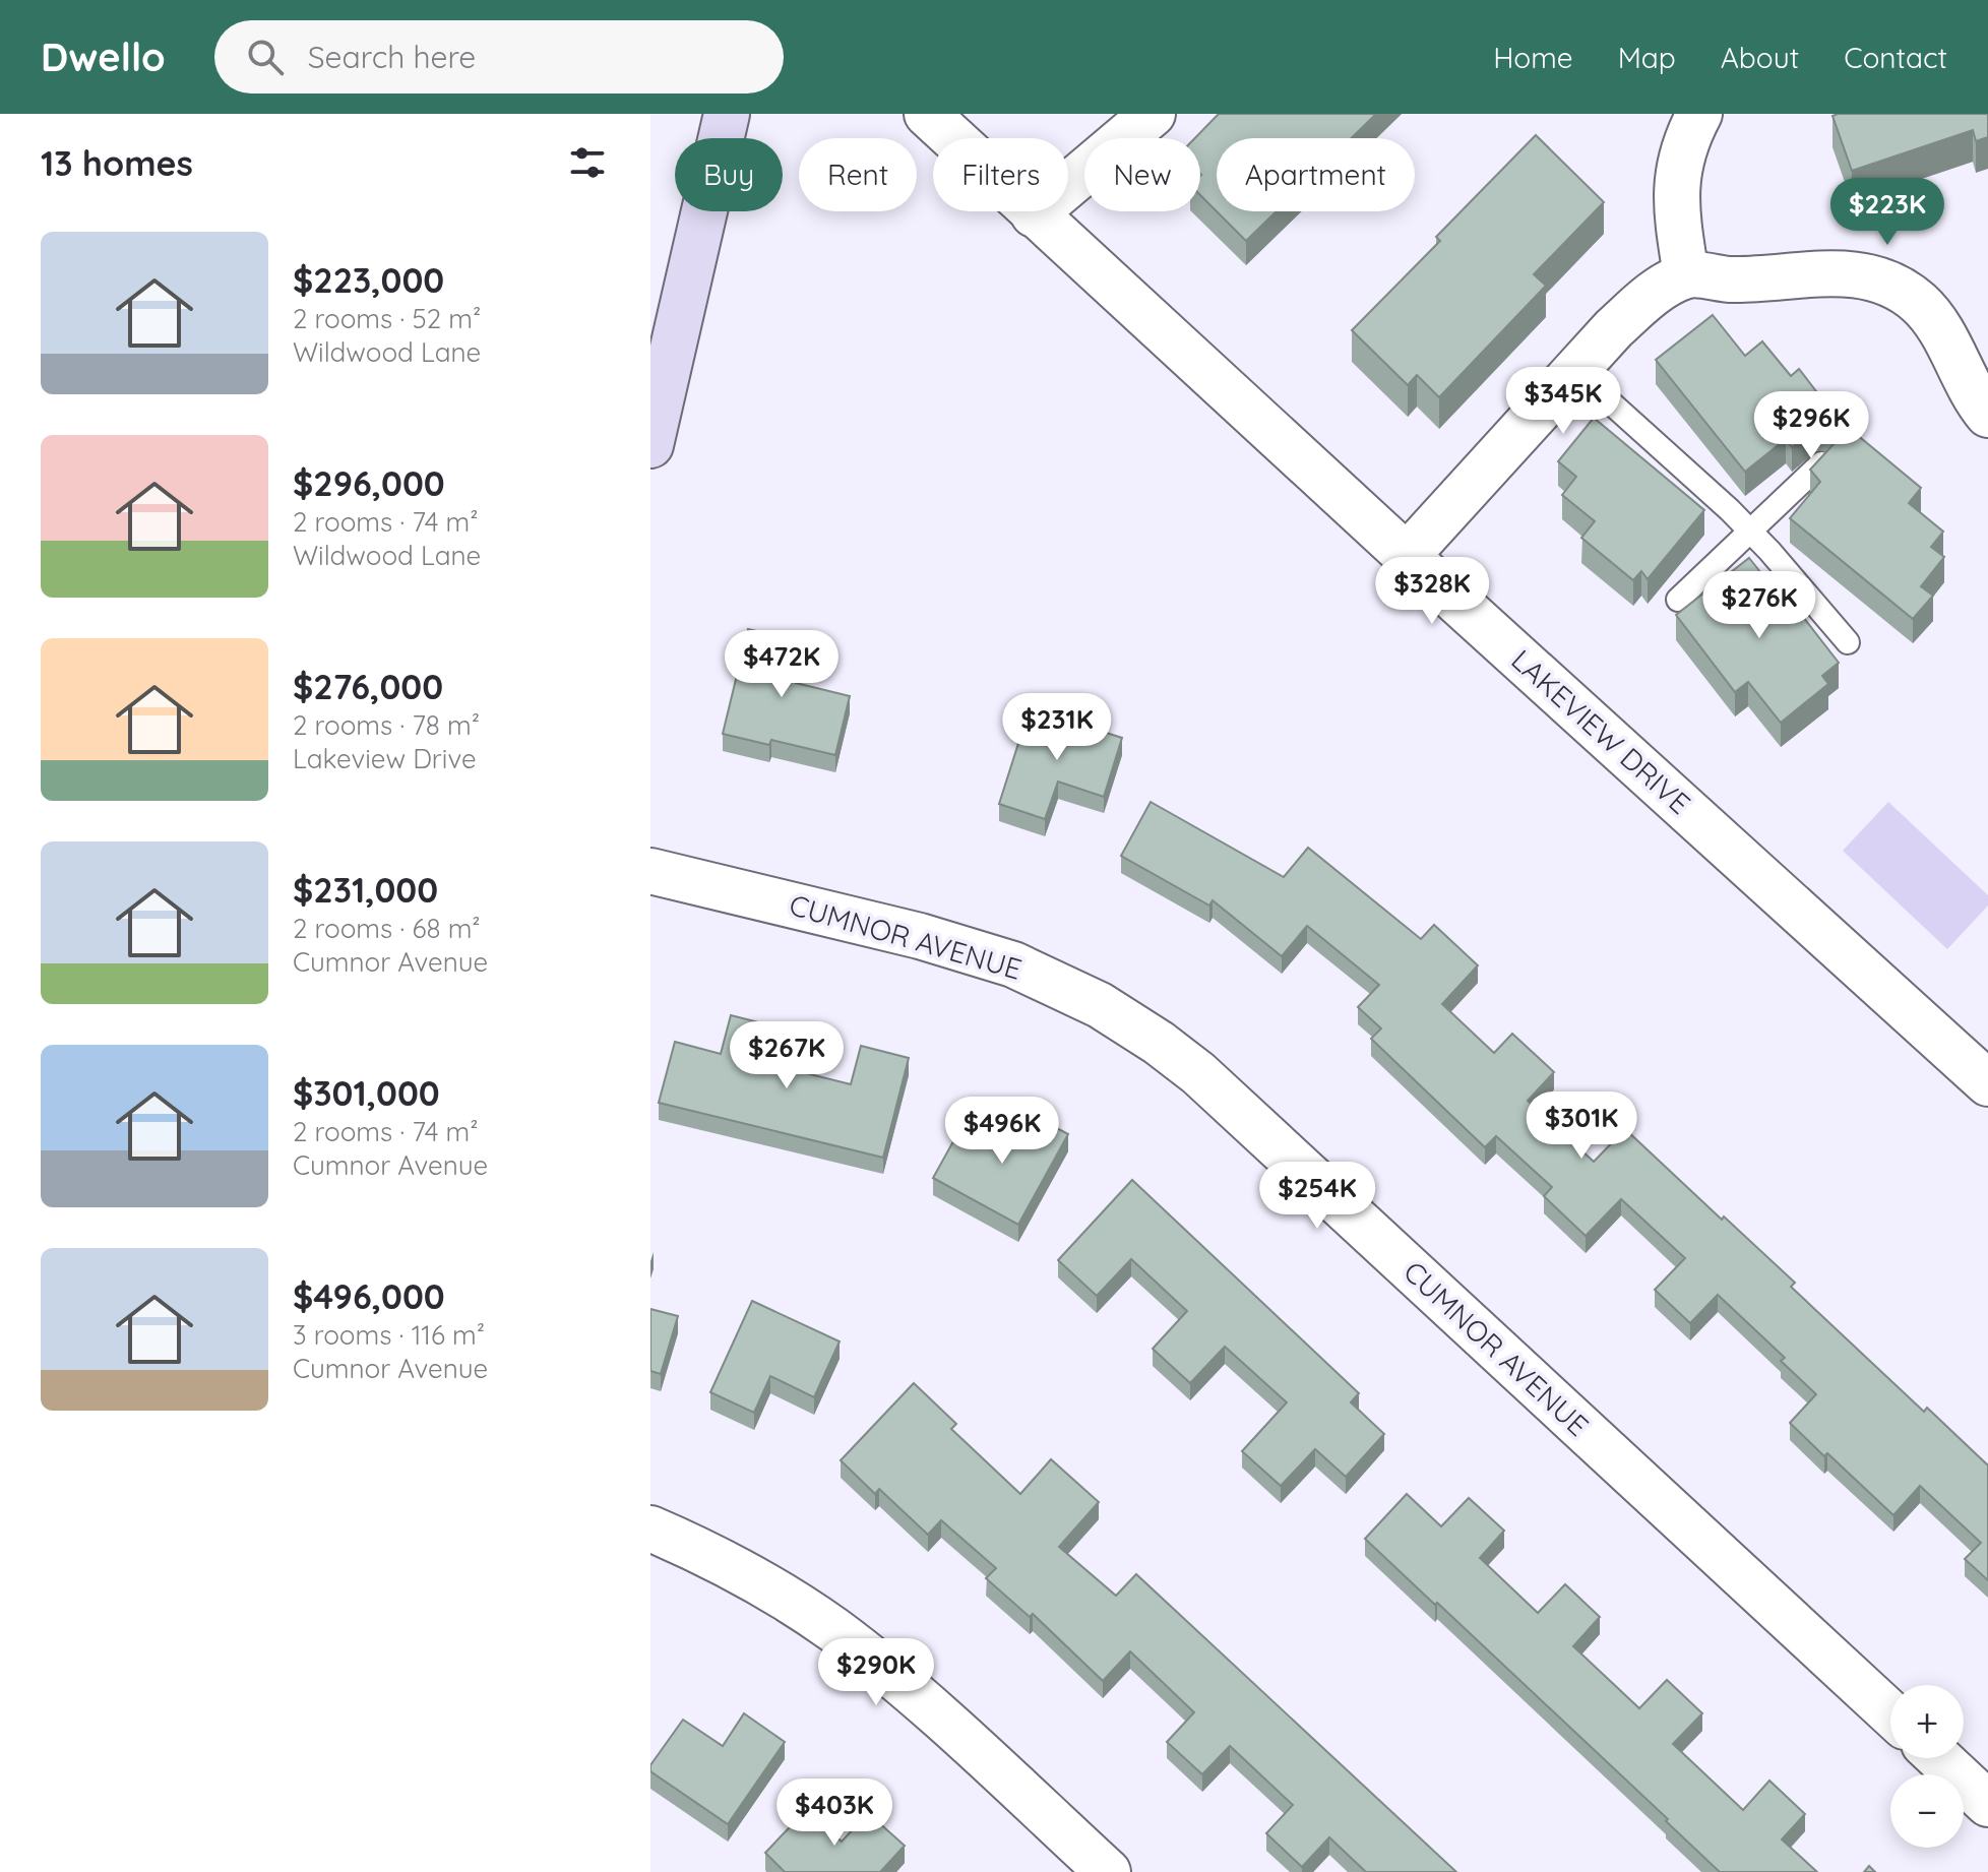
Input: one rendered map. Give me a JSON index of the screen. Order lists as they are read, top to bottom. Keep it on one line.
{"streets":{"street":["LAKEVIEW DRIVE","CUMNOR AVENUE"]},"page":{"header":"Dwello","search":"Search here","nav":["Home","Map","About","Contact"],"heading":"13 homes","chip":["Buy","Rent","Filters","New","Apartment"],"price":["$223K","$345K","$296K","$328K","$276K","$472K","$231K","$267K","$301K","$496K","$254K","$290K","$403K"],"list":[{"name":"$223,000","note":"2 rooms · 52 m² · Wildwood Lane"},{"name":"$296,000","note":"2 rooms · 74 m² · Wildwood Lane"},{"name":"$276,000","note":"2 rooms · 78 m² · Lakeview Drive"},{"name":"$231,000","note":"2 rooms · 68 m² · Cumnor Avenue"},{"name":"$301,000","note":"2 rooms · 74 m² · Cumnor Avenue"},{"name":"$496,000","note":"3 rooms · 116 m² · Cumnor Avenue"}],"map_buttons":["+","−"]}}
